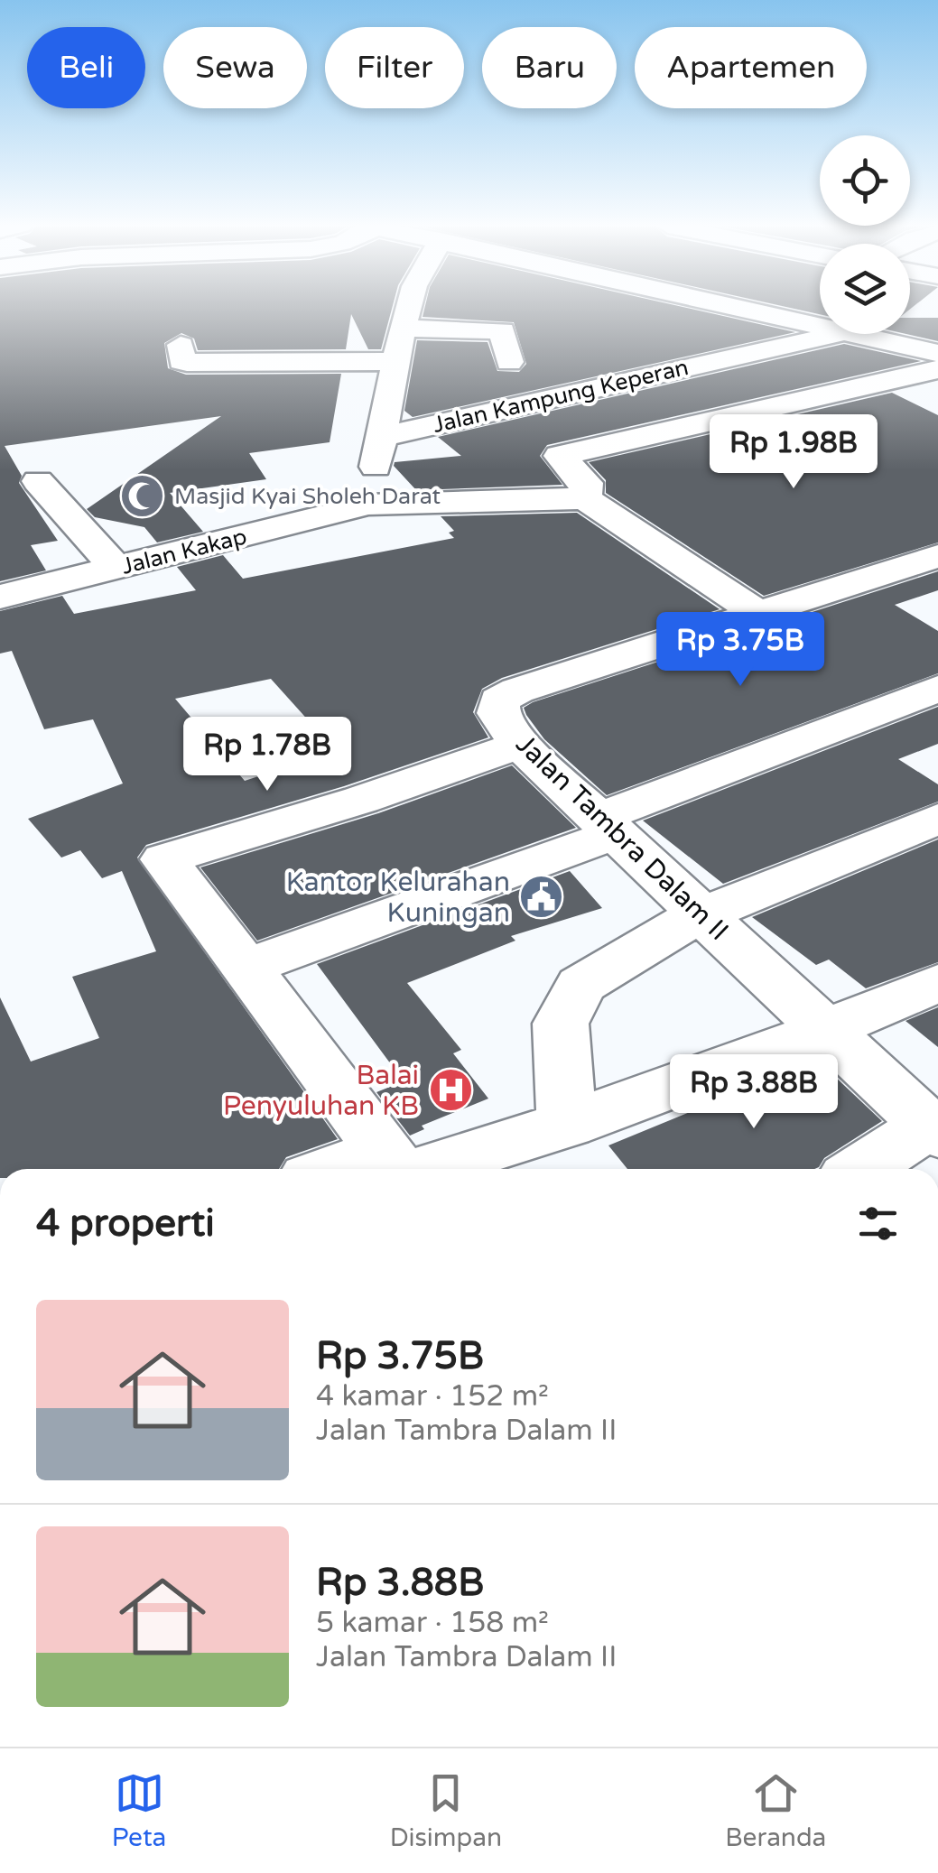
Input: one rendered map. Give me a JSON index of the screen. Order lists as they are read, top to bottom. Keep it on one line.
{"streets":{"street":["Jalan Kampung Keperan","Jalan Kakap","Jalan Tambra Dalam II"]},"places":{"mosque":["Masjid Kyai Sholeh Darat"],"public building":["Kantor Kelurahan Kuningan"],"hospital":["Balai Penyuluhan KB"]},"page":{"chip":["Beli","Sewa","Filter","Baru","Apartemen"],"price":["Rp 1.98B","Rp 3.75B","Rp 1.78B","Rp 3.88B"],"heading":"4 properti","list":[{"name":"Rp 3.75B","note":"4 kamar · 152 m² · Jalan Tambra Dalam II"},{"name":"Rp 3.88B","note":"5 kamar · 158 m² · Jalan Tambra Dalam II"}],"tabs":["Peta","Disimpan","Beranda"]}}
